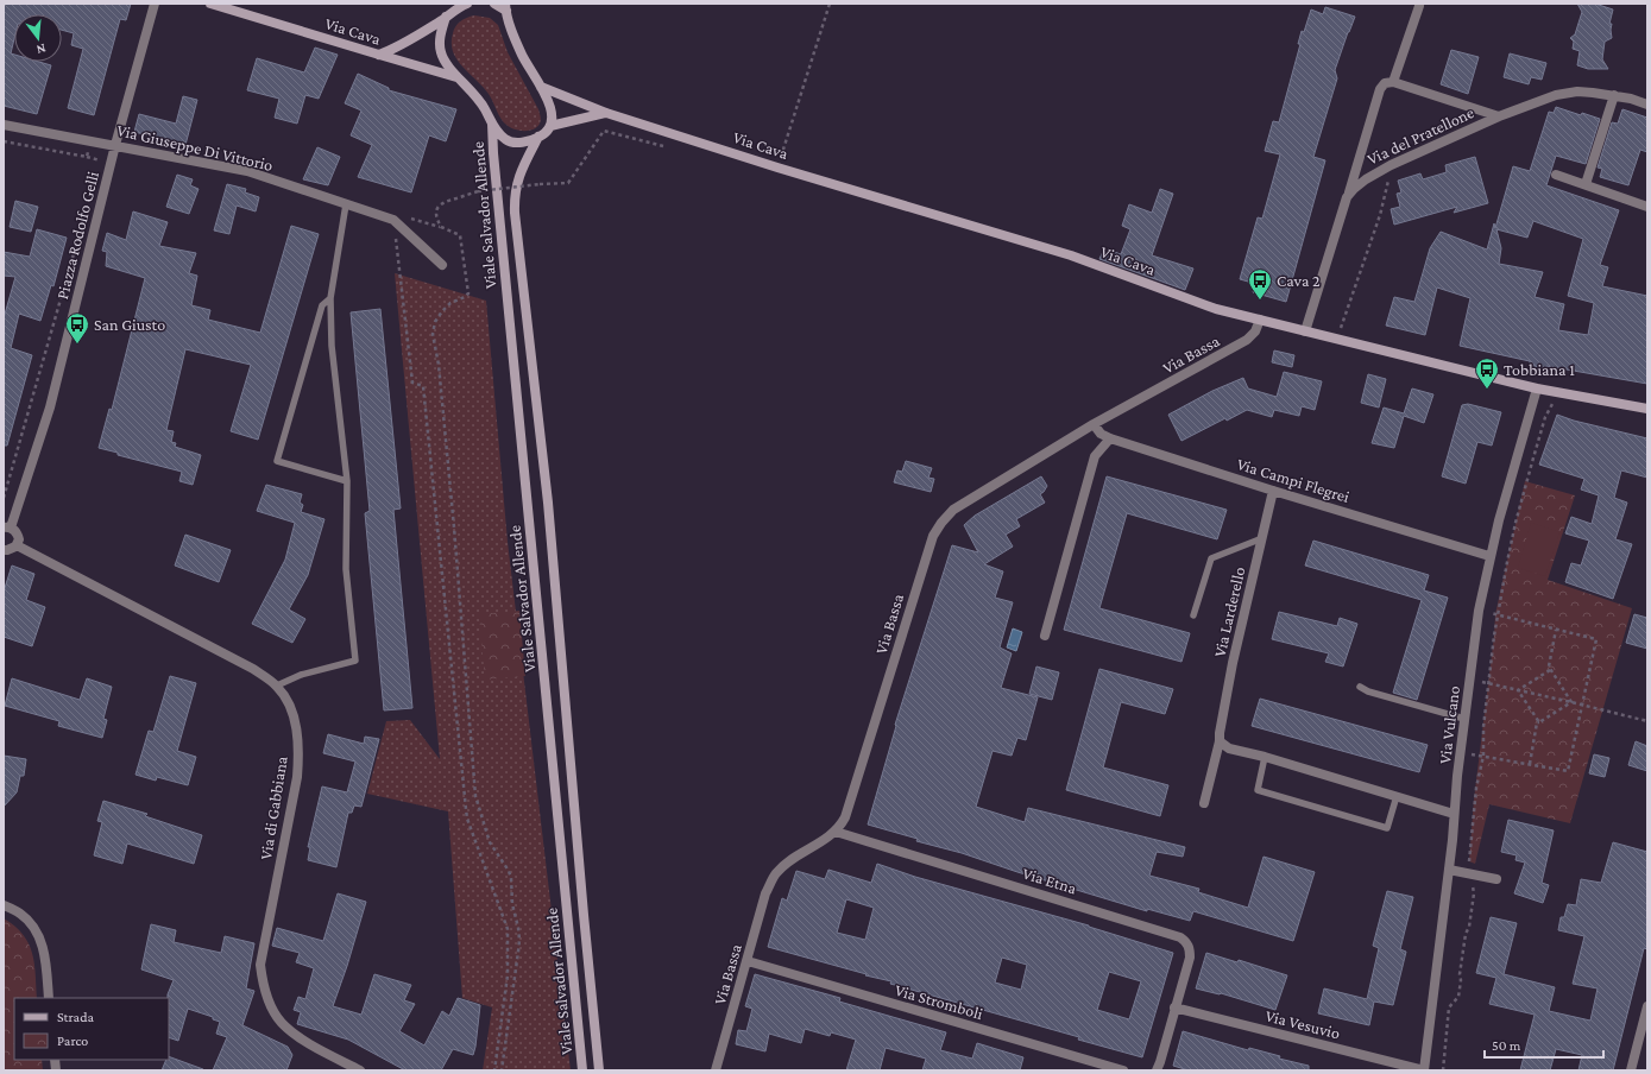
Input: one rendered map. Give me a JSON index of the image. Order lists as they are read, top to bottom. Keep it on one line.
{"streets":{"main road":["Via Cava","Viale Salvador Allende"],"street":["Via del Pratellone","Via Giuseppe Di Vittorio","Piazza Rodolfo Gelli","Via Bassa","Via Campi Flegrei","Via Larderello","Via Vulcano","Via di Gabbiana","Via Etna","Via Stromboli","Via Vesuvio"]},"crossings":[["Via Cava","Via del Pratellone"],["Via Cava","Via Bassa"],["Via Cava","Via Vulcano"],["Via Giuseppe Di Vittorio","Piazza Rodolfo Gelli"],["Via Bassa","Via Campi Flegrei"],["Via Bassa","Via Etna"],["Via Bassa","Via Stromboli"],["Via Campi Flegrei","Via Larderello"],["Via Campi Flegrei","Via Vulcano"],["Via Vulcano","Via Vesuvio"],["Via Etna","Via Vesuvio"]],"places":{"bus stop":["Cava 2","San Giusto","Tobbiana 1"]},"legend":["Strada","Parco"],"scale_bar":"50 m","north":"bottom"}
